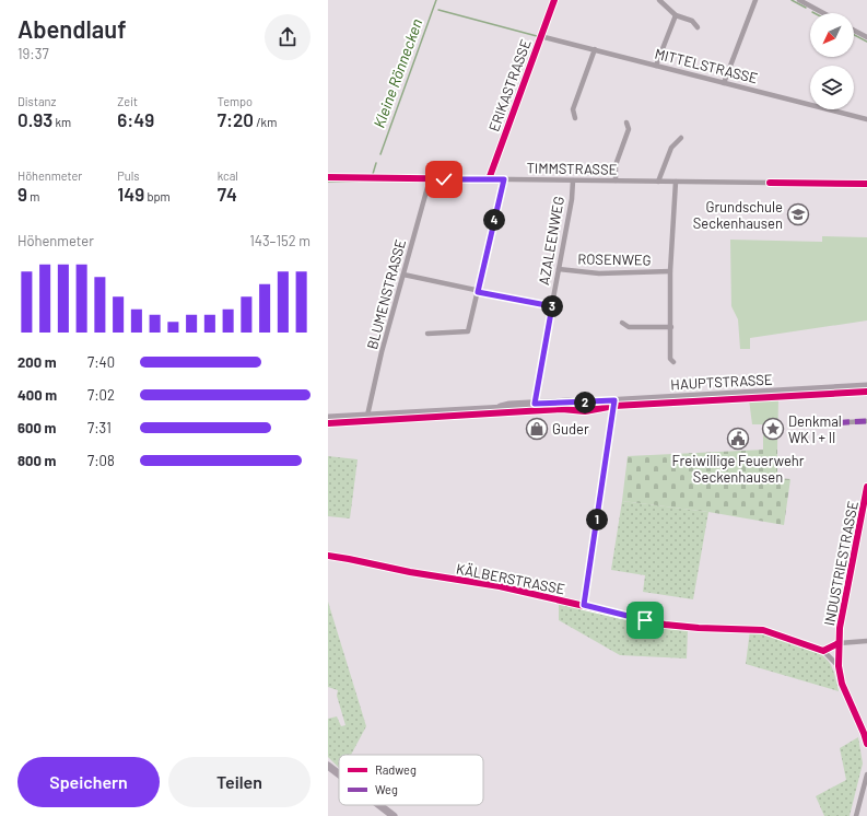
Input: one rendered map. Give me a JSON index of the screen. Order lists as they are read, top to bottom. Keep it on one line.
{"streets":{"main road":["HAUPTSTRASSE"],"street":["MITTELSTRASSE","ERIKASTRASSE","TIMMSTRASSE","AZALEENWEG","ROSENWEG","BLUMENSTRASSE","INDUSTRIESTRASSE","KÄLBERSTRASSE"]},"crossings":[["MITTELSTRASSE","ERIKASTRASSE"],["ERIKASTRASSE","TIMMSTRASSE"],["TIMMSTRASSE","AZALEENWEG"],["TIMMSTRASSE","ROSENWEG"],["TIMMSTRASSE","BLUMENSTRASSE"],["AZALEENWEG","ROSENWEG"],["AZALEENWEG","HAUPTSTRASSE"],["BLUMENSTRASSE","HAUPTSTRASSE"],["INDUSTRIESTRASSE","KÄLBERSTRASSE"]],"water":["Kleine Rönnecken"],"places":{"school or university":["Grundschule Seckenhausen"],"shop":["Guder"],"place":["Denkmal WK I + II"],"public building":["Freiwillige Feuerwehr Seckenhausen"]},"legend":["Radweg","Weg"],"north":"bottom left","page":{"heading":["Abendlauf","19:37"],"stats":[["Distanz","0.93 km"],["Zeit","6:49"],["Tempo","7:20 /km"],["Höhenmeter","9 m"],["Puls","149 bpm"],["kcal","74"]],"pins":["4","3","2","1"],"chart":["Höhenmeter","143–152 m"],"list":[{"name":"200 m","note":"7:40"},{"name":"400 m","note":"7:02"},{"name":"600 m","note":"7:31"},{"name":"800 m","note":"7:08"}],"buttons":["Speichern","Teilen"]}}
